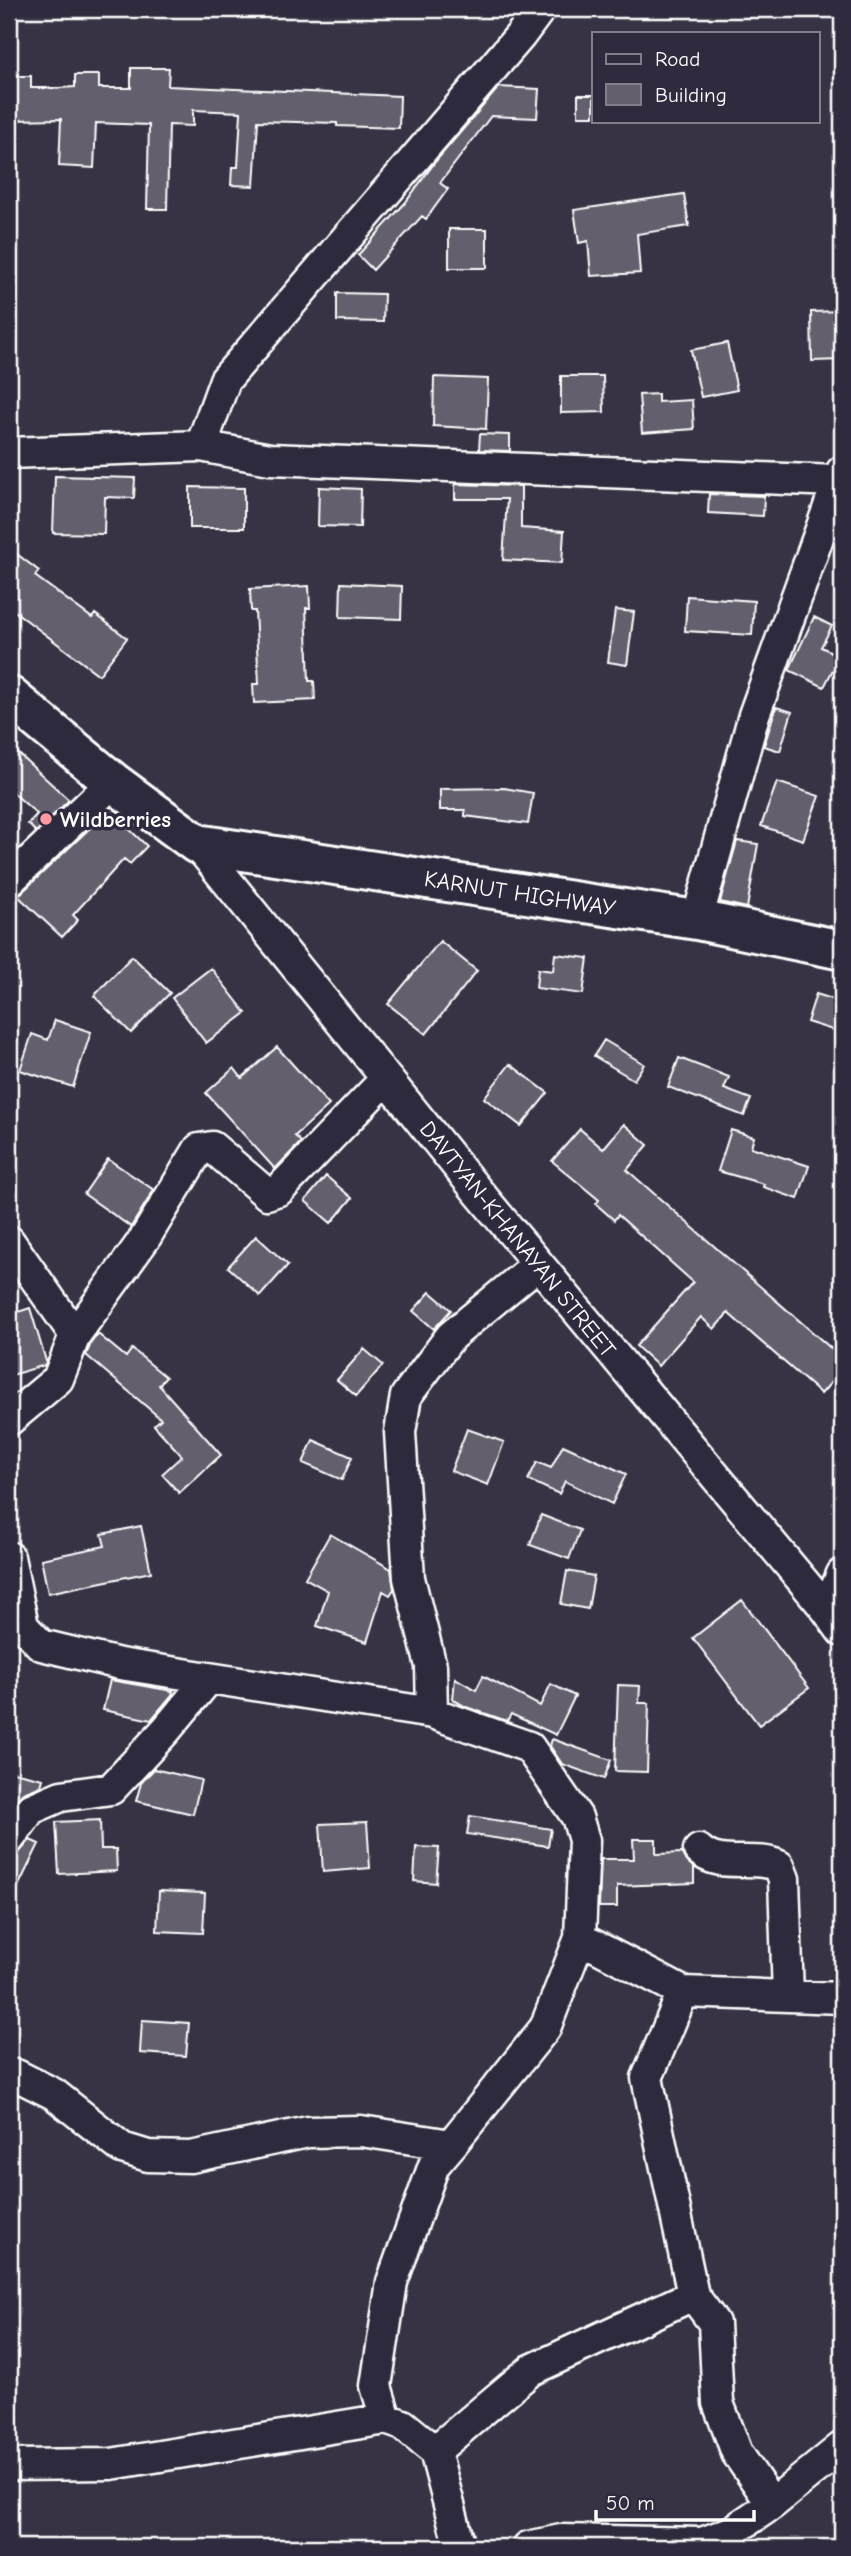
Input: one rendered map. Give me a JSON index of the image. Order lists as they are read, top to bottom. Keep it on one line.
{"streets":{"main road":["KARNUT HIGHWAY"],"street":["DAVTYAN-KHANAYAN STREET"]},"crossings":[["KARNUT HIGHWAY","DAVTYAN-KHANAYAN STREET"]],"places":["Wildberries"],"legend":["Road","Building"],"scale_bar":"50 m"}
